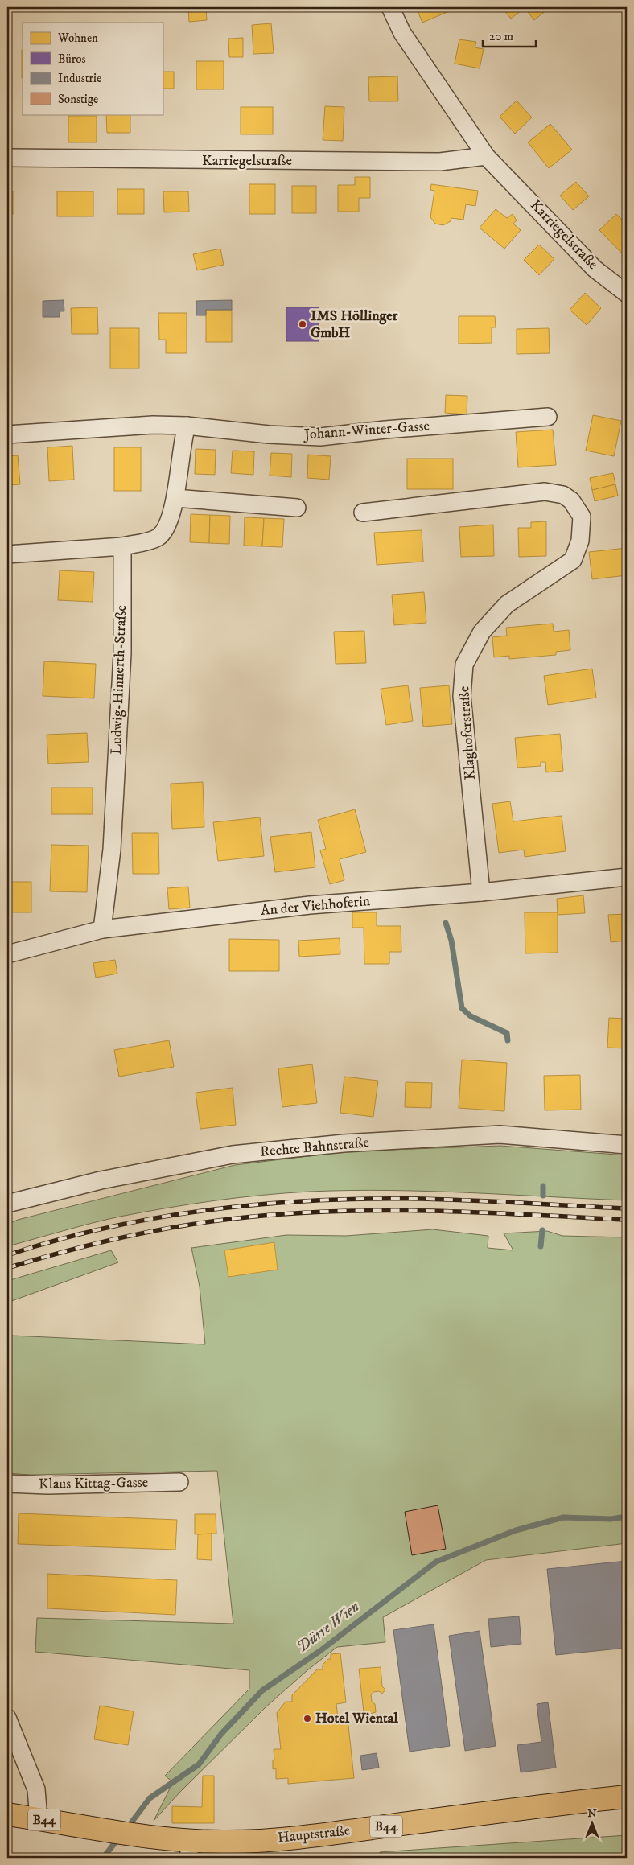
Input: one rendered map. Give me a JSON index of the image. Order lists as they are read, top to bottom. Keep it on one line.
{"streets":{"main road":["B44","Hauptstraße"],"street":["Karriegelstraße","Johann-Winter-Gasse","Ludwig-Hinnerth-Straße","Klaghoferstraße","An der Viehhoferin","Rechte Bahnstraße","Klaus Kittag-Gasse"]},"crossings":[["Ludwig-Hinnerth-Straße","An der Viehhoferin"],["Klaghoferstraße","An der Viehhoferin"],["B44","Hauptstraße"]],"water":["Dürre Wien"],"places":["IMS Höllinger GmbH","Hotel Wiental"],"legend":["Wohnen","Büros","Industrie","Sonstige"],"scale_bar":"20 m","north":"top"}
